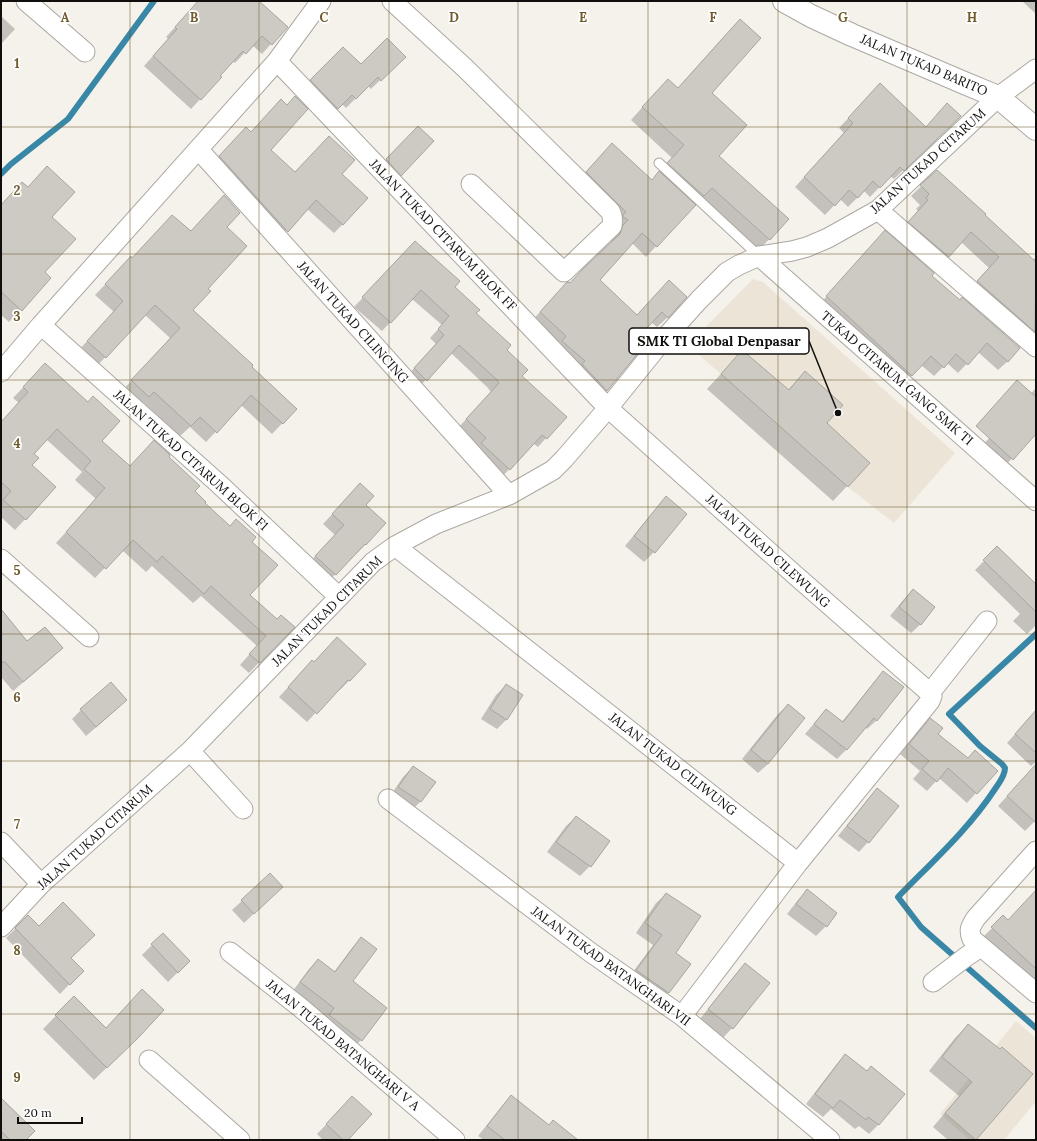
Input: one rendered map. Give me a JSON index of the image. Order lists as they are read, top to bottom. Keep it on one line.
{"streets":{"street":["JALAN TUKAD BARITO","JALAN TUKAD CITARUM","JALAN TUKAD CITARUM BLOK FF","JALAN TUKAD CILINCING","TUKAD CITARUM GANG SMK TI","JALAN TUKAD CITARUM BLOK F1","JALAN TUKAD CILEWUNG","JALAN TUKAD CILIWUNG","JALAN TUKAD BATANGHARI VII","JALAN TUKAD BATANGHARI V A"]},"crossings":[["JALAN TUKAD BARITO","JALAN TUKAD CITARUM"],["JALAN TUKAD CITARUM","JALAN TUKAD CITARUM BLOK FF"],["JALAN TUKAD CITARUM","JALAN TUKAD CILINCING"],["JALAN TUKAD CITARUM","TUKAD CITARUM GANG SMK TI"],["JALAN TUKAD CITARUM","JALAN TUKAD CITARUM BLOK F1"],["JALAN TUKAD CITARUM","JALAN TUKAD CILEWUNG"],["JALAN TUKAD CITARUM","JALAN TUKAD CILIWUNG"],["JALAN TUKAD CITARUM BLOK FF","JALAN TUKAD CILEWUNG"]],"places":["SMK TI Global Denpasar"],"scale_bar":"20 m","grid":{"columns":["A","B","C","D","E","F","G","H"],"rows":["1","2","3","4","5","6","7","8","9"]}}
